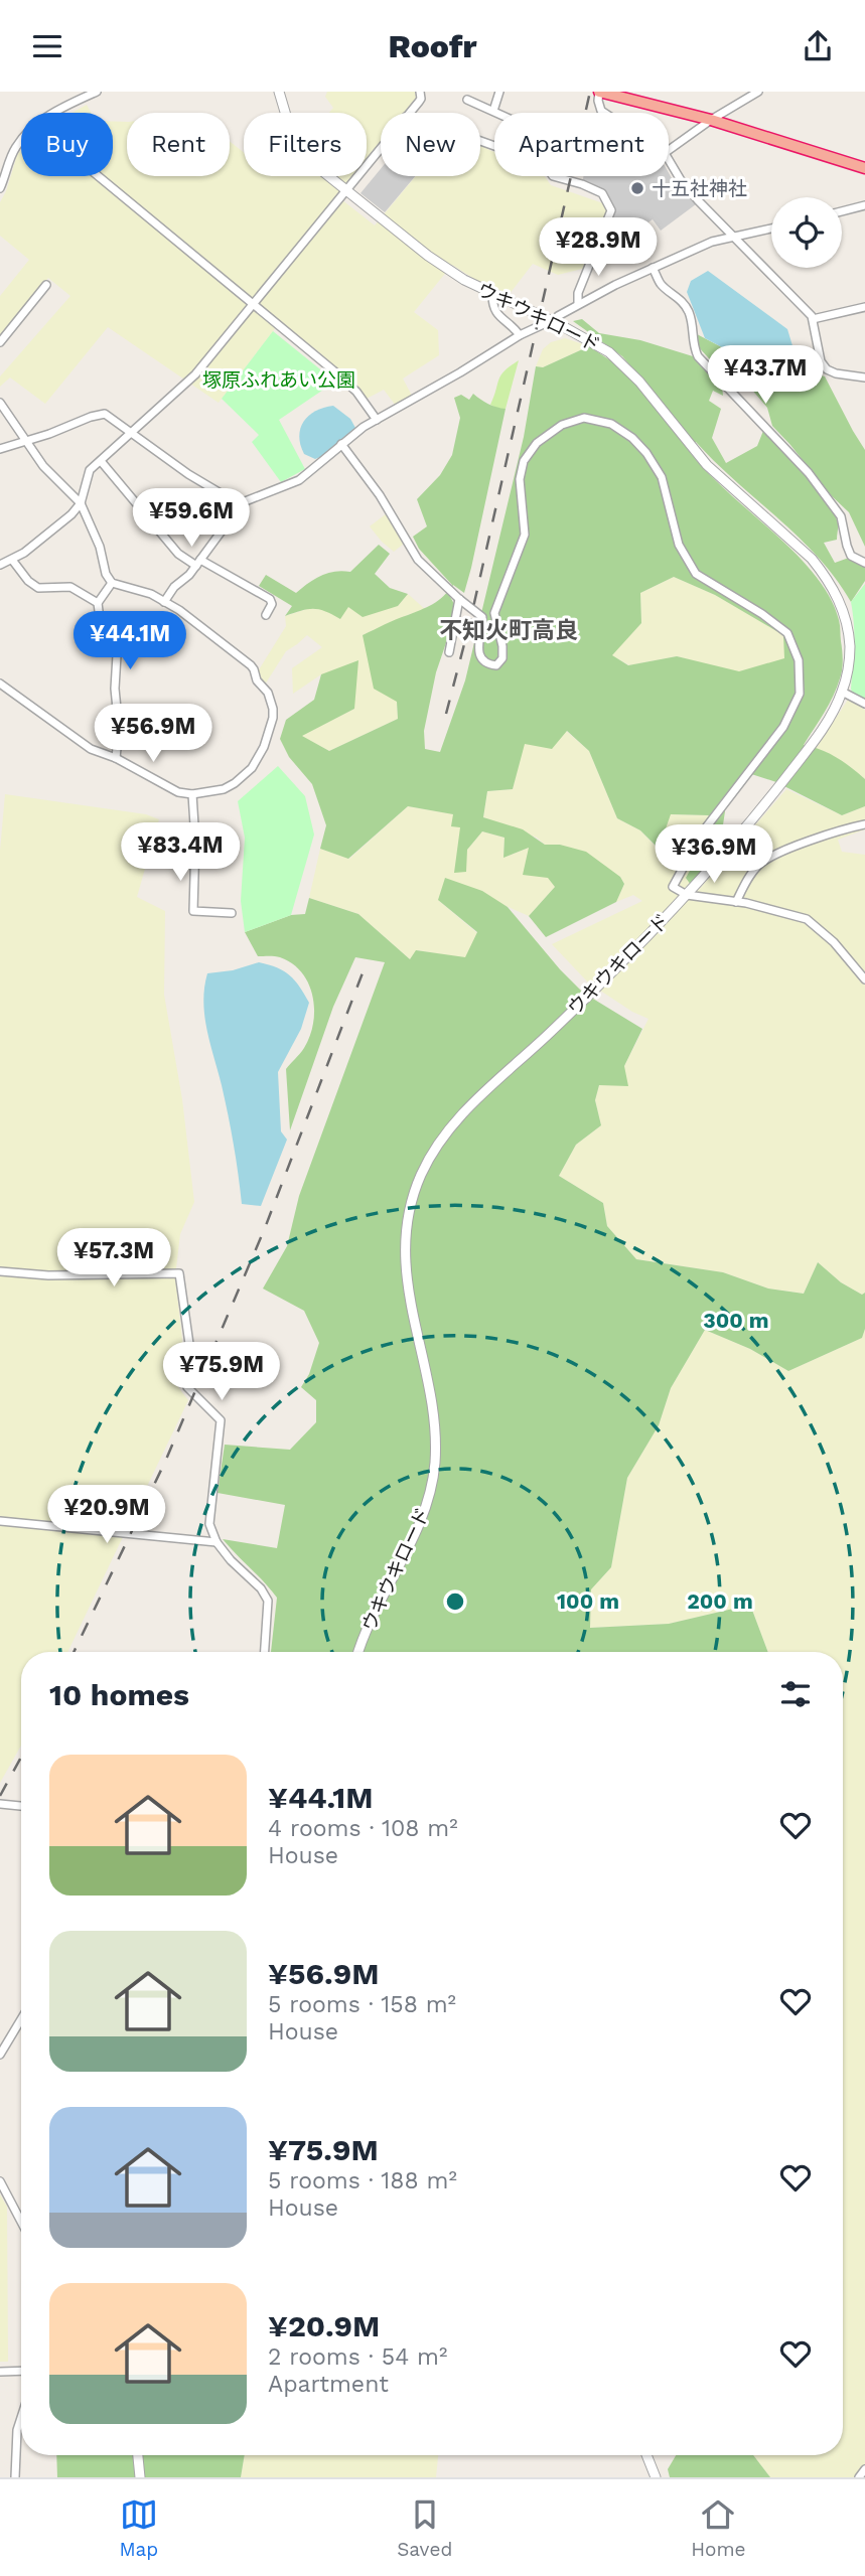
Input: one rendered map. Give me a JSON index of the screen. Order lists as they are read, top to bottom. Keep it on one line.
{"streets":{"street":["ウキウキロード"]},"districts":["不知火町高良"],"parks":["塚原ふれあい公園"],"places":["十五社神社"],"page":{"header":"Roofr","chip":["Buy","Rent","Filters","New","Apartment"],"price":["¥28.9M","¥43.7M","¥59.6M","¥44.1M","¥56.9M","¥83.4M","¥36.9M","¥57.3M","¥75.9M","¥20.9M"],"heading":"10 homes","list":[{"name":"¥44.1M","note":"4 rooms · 108 m² · House"},{"name":"¥56.9M","note":"5 rooms · 158 m² · House"},{"name":"¥75.9M","note":"5 rooms · 188 m² · House"},{"name":"¥20.9M","note":"2 rooms · 54 m² · Apartment"}],"tabs":["Map","Saved","Home"]},"rings":["300 m","100 m","200 m"]}
